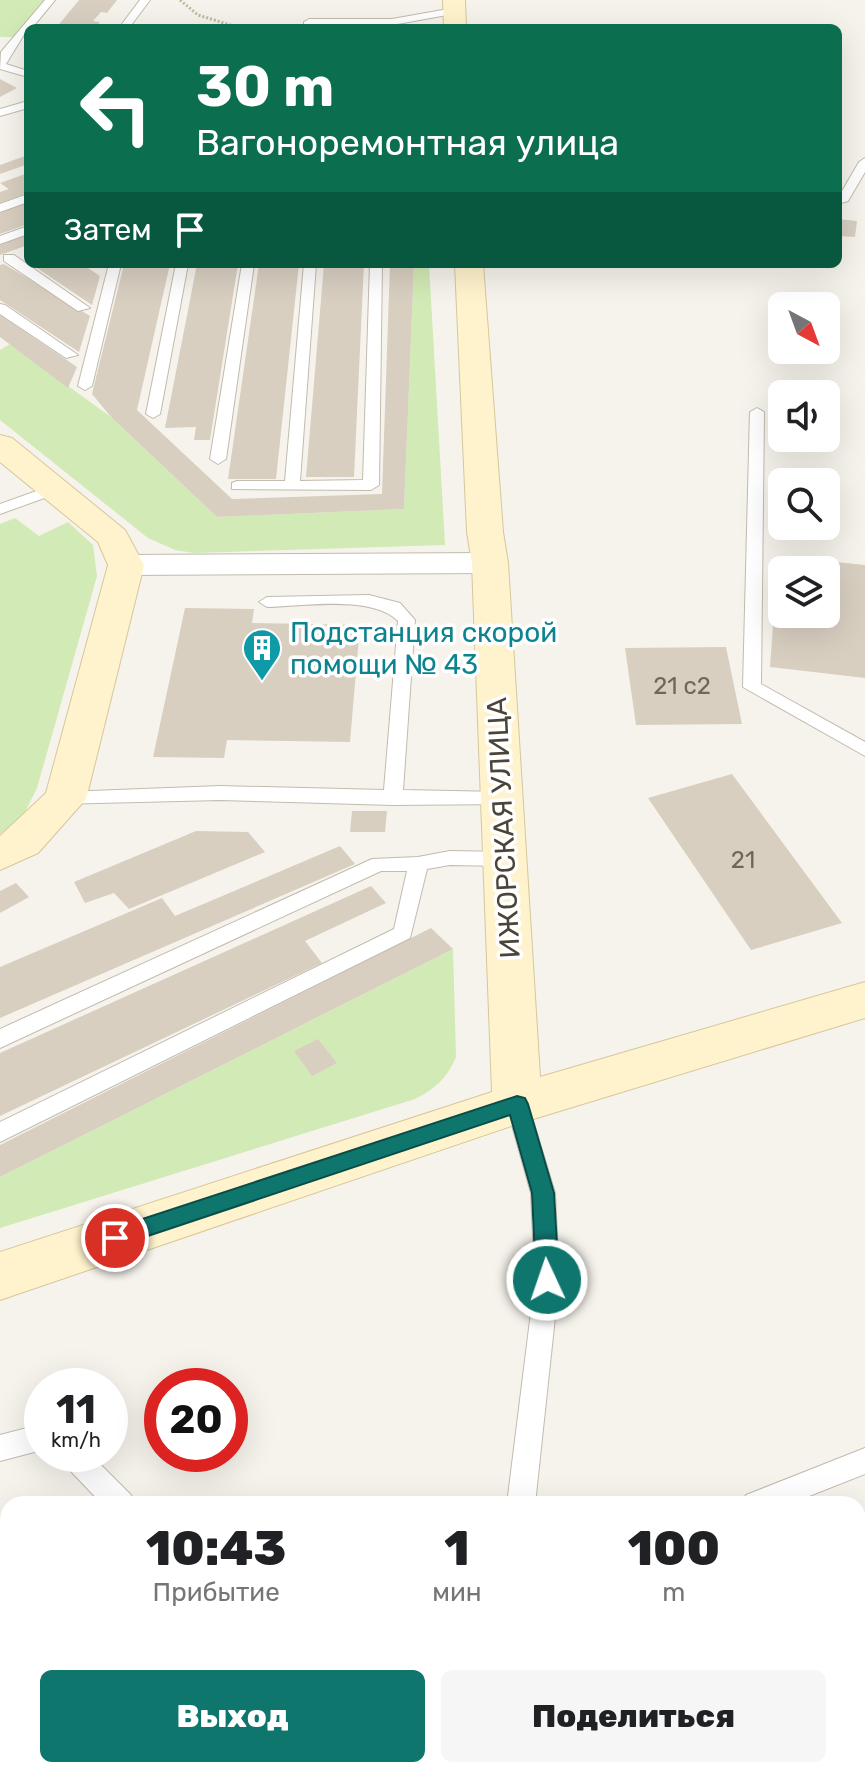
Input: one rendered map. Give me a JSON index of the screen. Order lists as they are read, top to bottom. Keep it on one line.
{"streets":{"street":["ИЖОРСКАЯ УЛИЦА"]},"places":{"building":["Подстанция скорой помощи № 43"]},"house_numbers":["21 с2","21"],"north":"bottom right","page":{"turn":["30 m","Вагоноремонтная улица"],"then":"Затем","speed":"11 km/h","limit":"20","eta":["10:43","Прибытие","1","мин","100","m"],"buttons":["Выход","Поделиться"]}}
